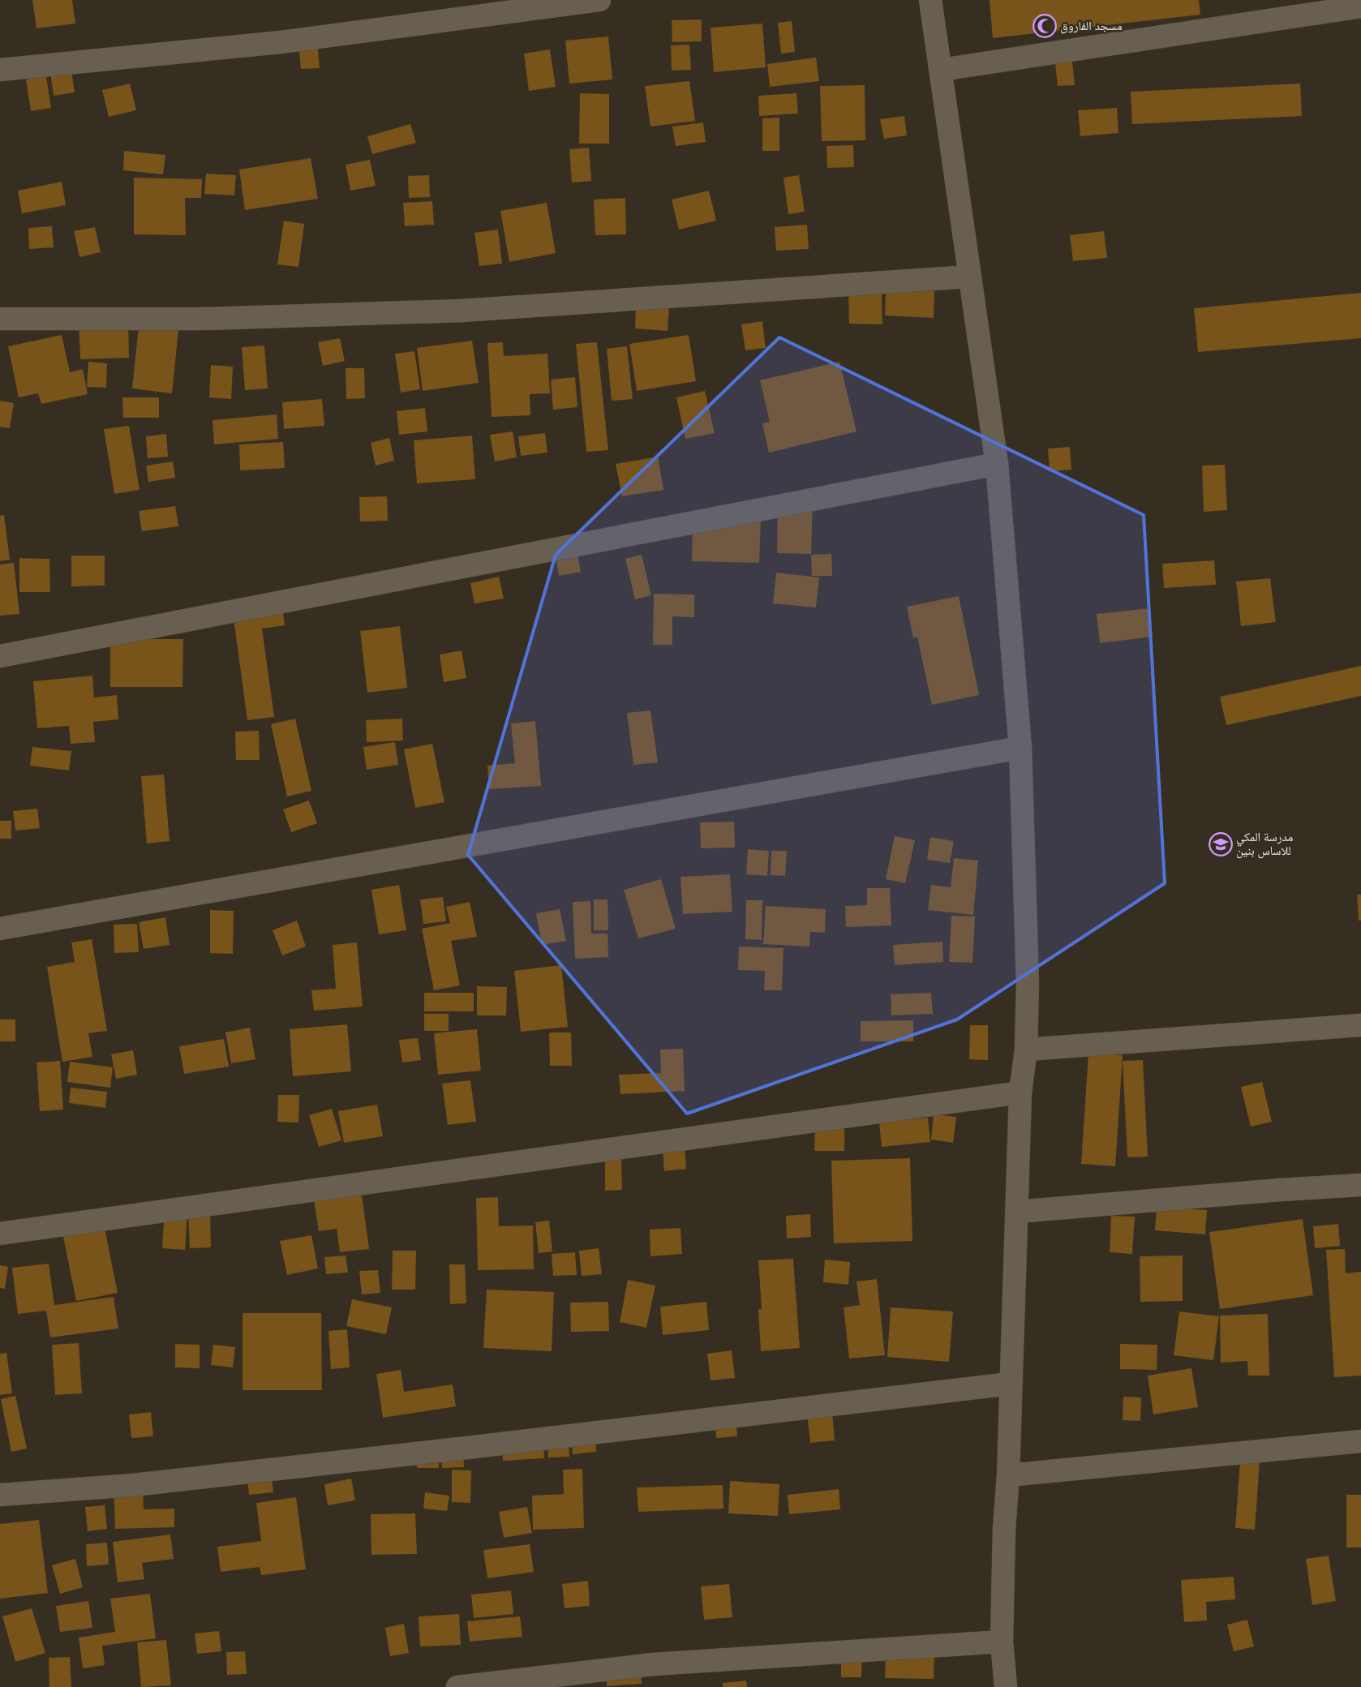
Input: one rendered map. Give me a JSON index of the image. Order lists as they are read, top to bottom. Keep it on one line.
{"places":{"mosque":["مسجد الفاروق"],"school or university":["مدرسة المكي للاساس بنين"]}}
